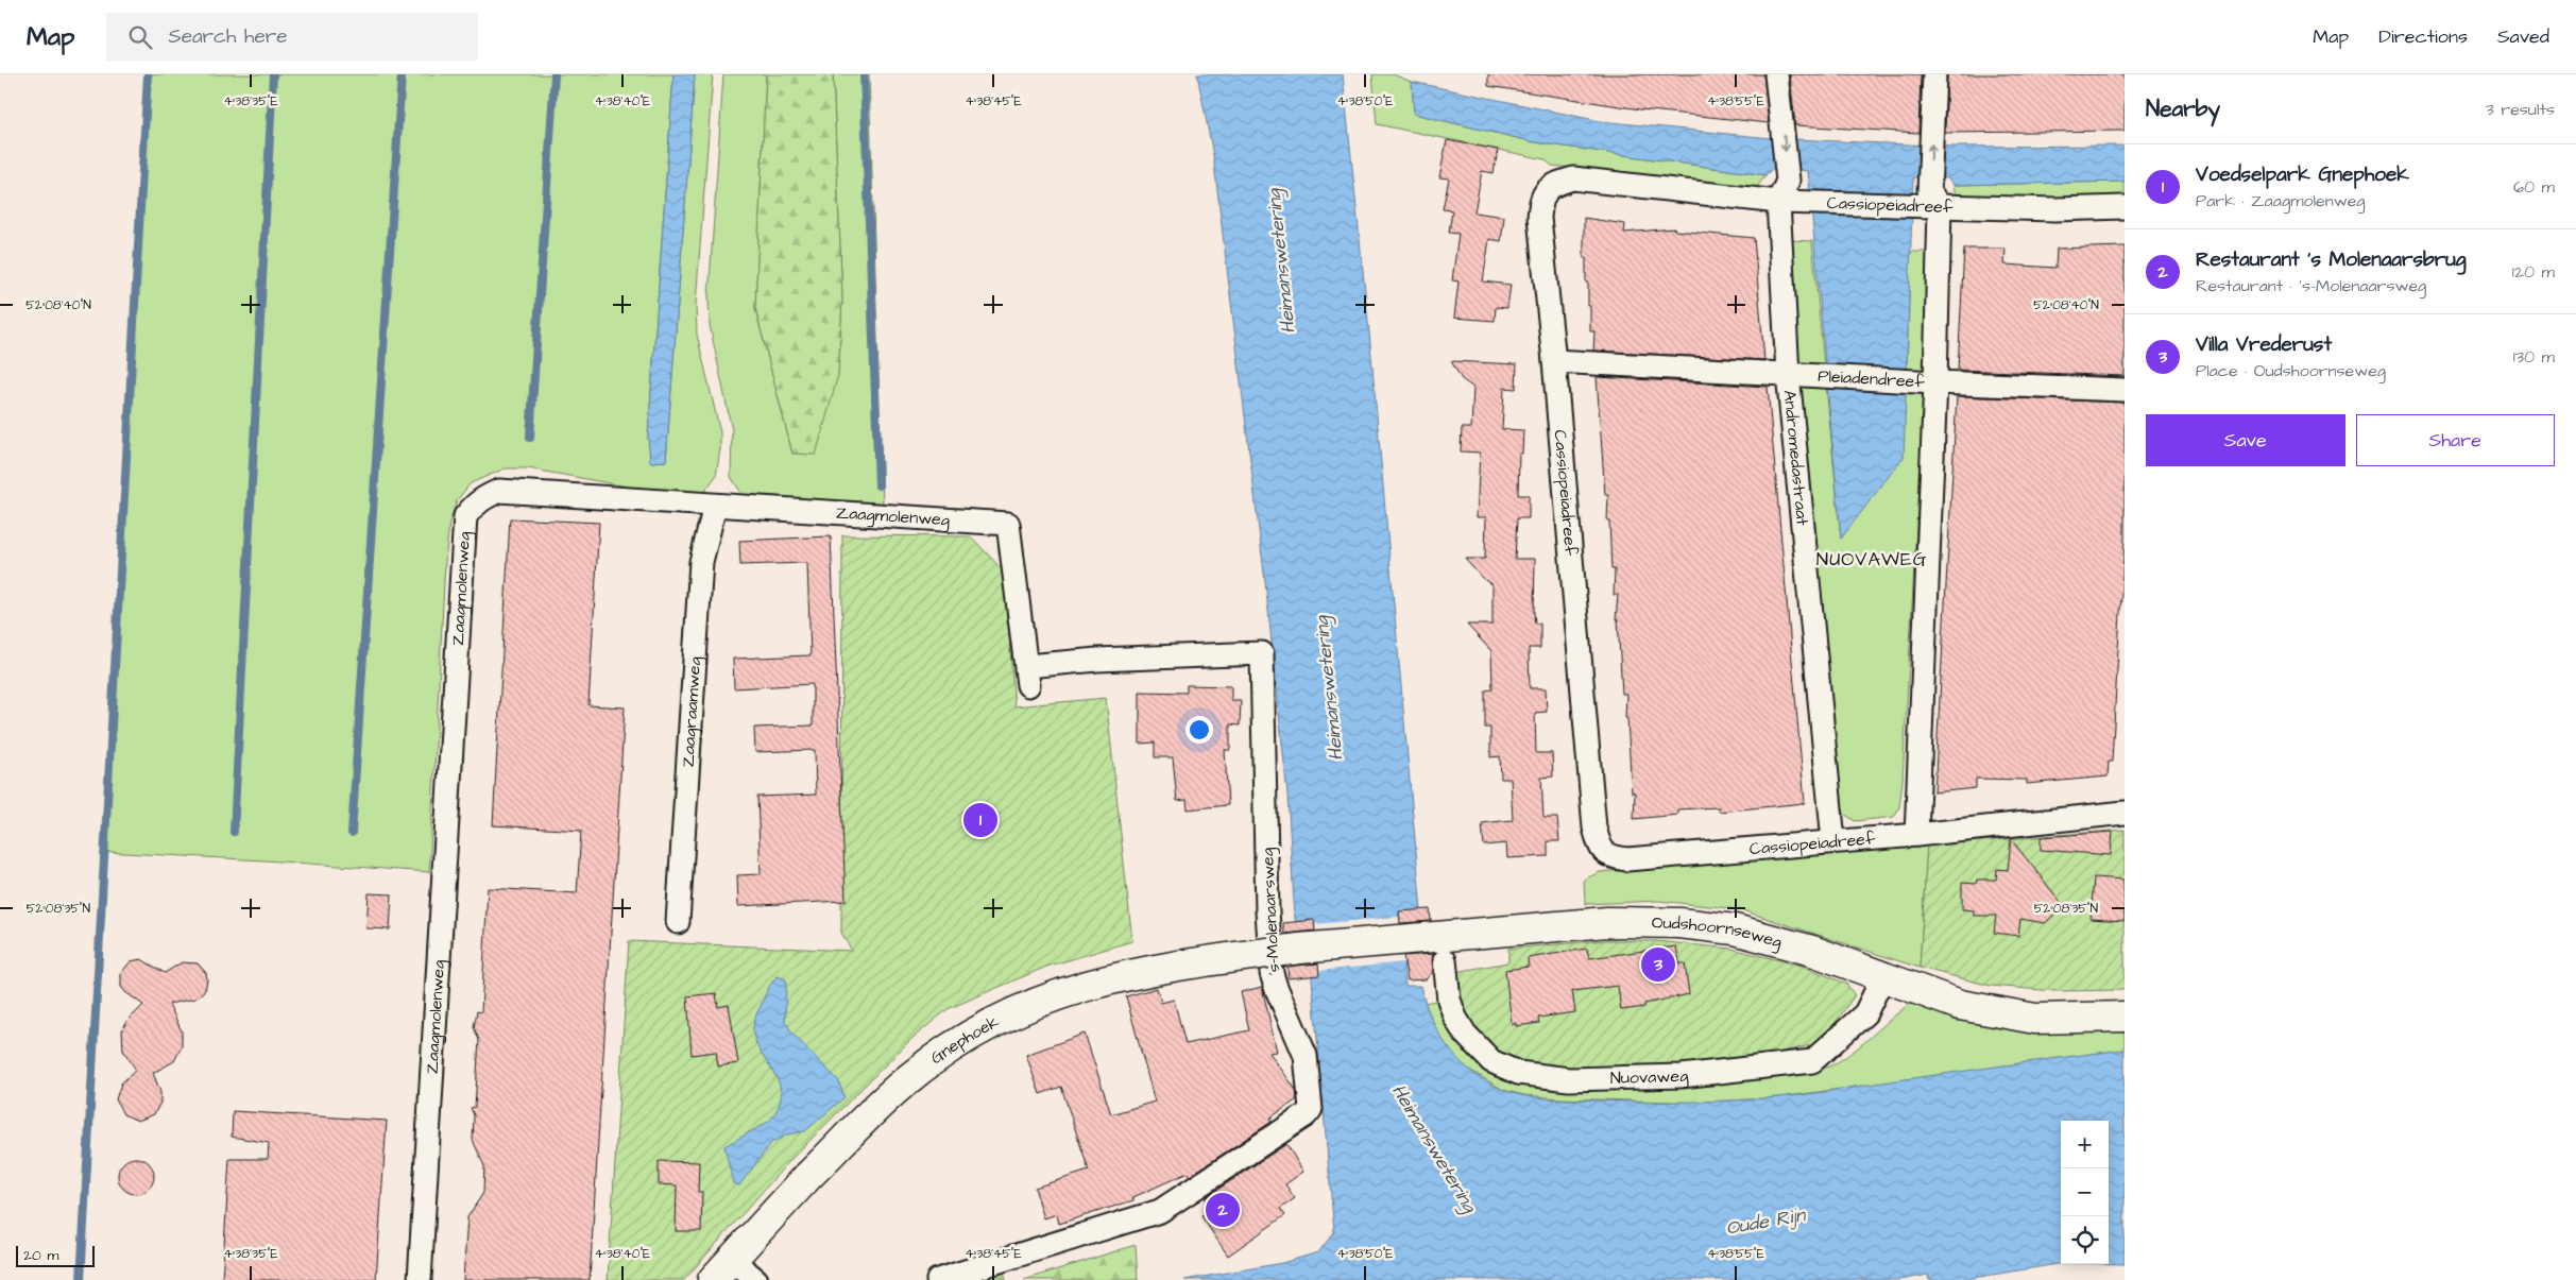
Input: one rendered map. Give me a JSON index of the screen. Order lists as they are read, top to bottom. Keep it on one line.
{"streets":{"street":["Cassiopeiadreef","Pleiadendreef","Andromedastraat","Zaagmolenweg","Zaagraamweg","'s-Molenaarsweg","Oudshoornseweg","Gnephoek","Nuovaweg"]},"crossings":[["Cassiopeiadreef","Pleiadendreef"],["Cassiopeiadreef","Andromedastraat"],["Pleiadendreef","Andromedastraat"],["Zaagmolenweg","Zaagraamweg"],["Zaagmolenweg","'s-Molenaarsweg"],["Oudshoornseweg","Gnephoek"],["Oudshoornseweg","Nuovaweg"]],"districts":["NUOVAWEG"],"water":["Heimanswetering","Oude Rijn"],"scale_bar":"20 m","page":{"header":"Map","search":"Search here","nav":["Map","Directions","Saved"],"heading":["Nearby","3 results"],"list":[{"mark":"1","name":"Voedselpark Gnephoek","note":"Park · Zaagmolenweg","value":"60 m"},{"mark":"2","name":"Restaurant 's Molenaarsbrug","note":"Restaurant · 's-Molenaarsweg","value":"120 m"},{"mark":"3","name":"Villa Vrederust","note":"Place · Oudshoornseweg","value":"130 m"}],"buttons":["Save","Share"],"pins":["1","3","2"],"map_buttons":["+","−"],"scale":"20 m"},"coordinates":["4°38'35\"E","4°38'40\"E","4°38'45\"E","4°38'50\"E","4°38'55\"E","52°08'40\"N","52°08'35\"N"]}
